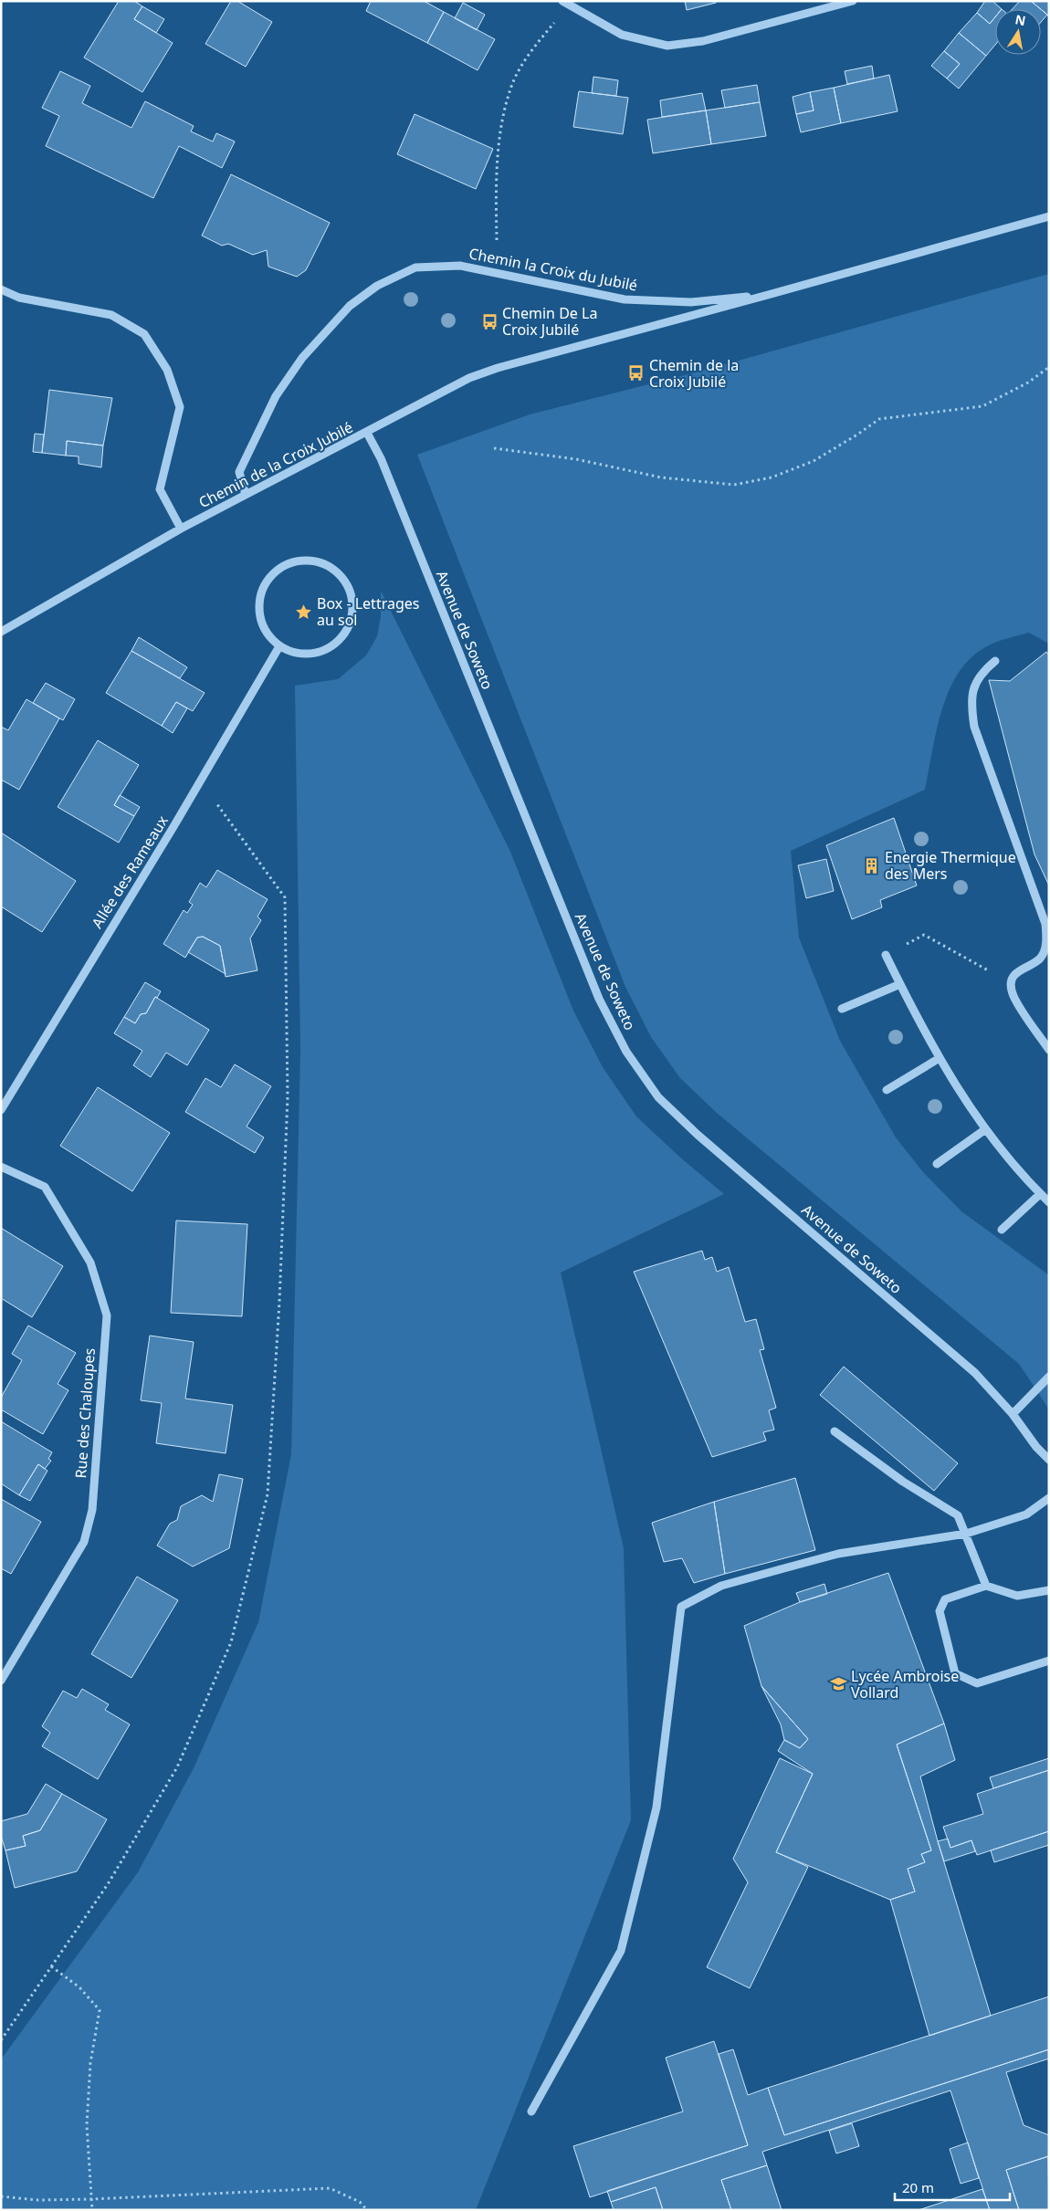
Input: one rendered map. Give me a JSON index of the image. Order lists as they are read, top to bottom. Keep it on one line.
{"streets":{"street":["Chemin la Croix du Jubilé","Chemin de la Croix Jubilé","Avenue de Soweto","Allée des Rameaux","Rue des Chaloupes"]},"crossings":[["Chemin la Croix du Jubilé","Chemin de la Croix Jubilé"],["Chemin de la Croix Jubilé","Avenue de Soweto"]],"places":{"bus stop":["Chemin De La Croix Jubilé","Chemin de la Croix Jubilé"],"place":["Box - Lettrages au sol"],"building":["Energie Thermique des Mers"],"school or university":["Lycée Ambroise Vollard"]},"scale_bar":"20 m","north":"top"}
